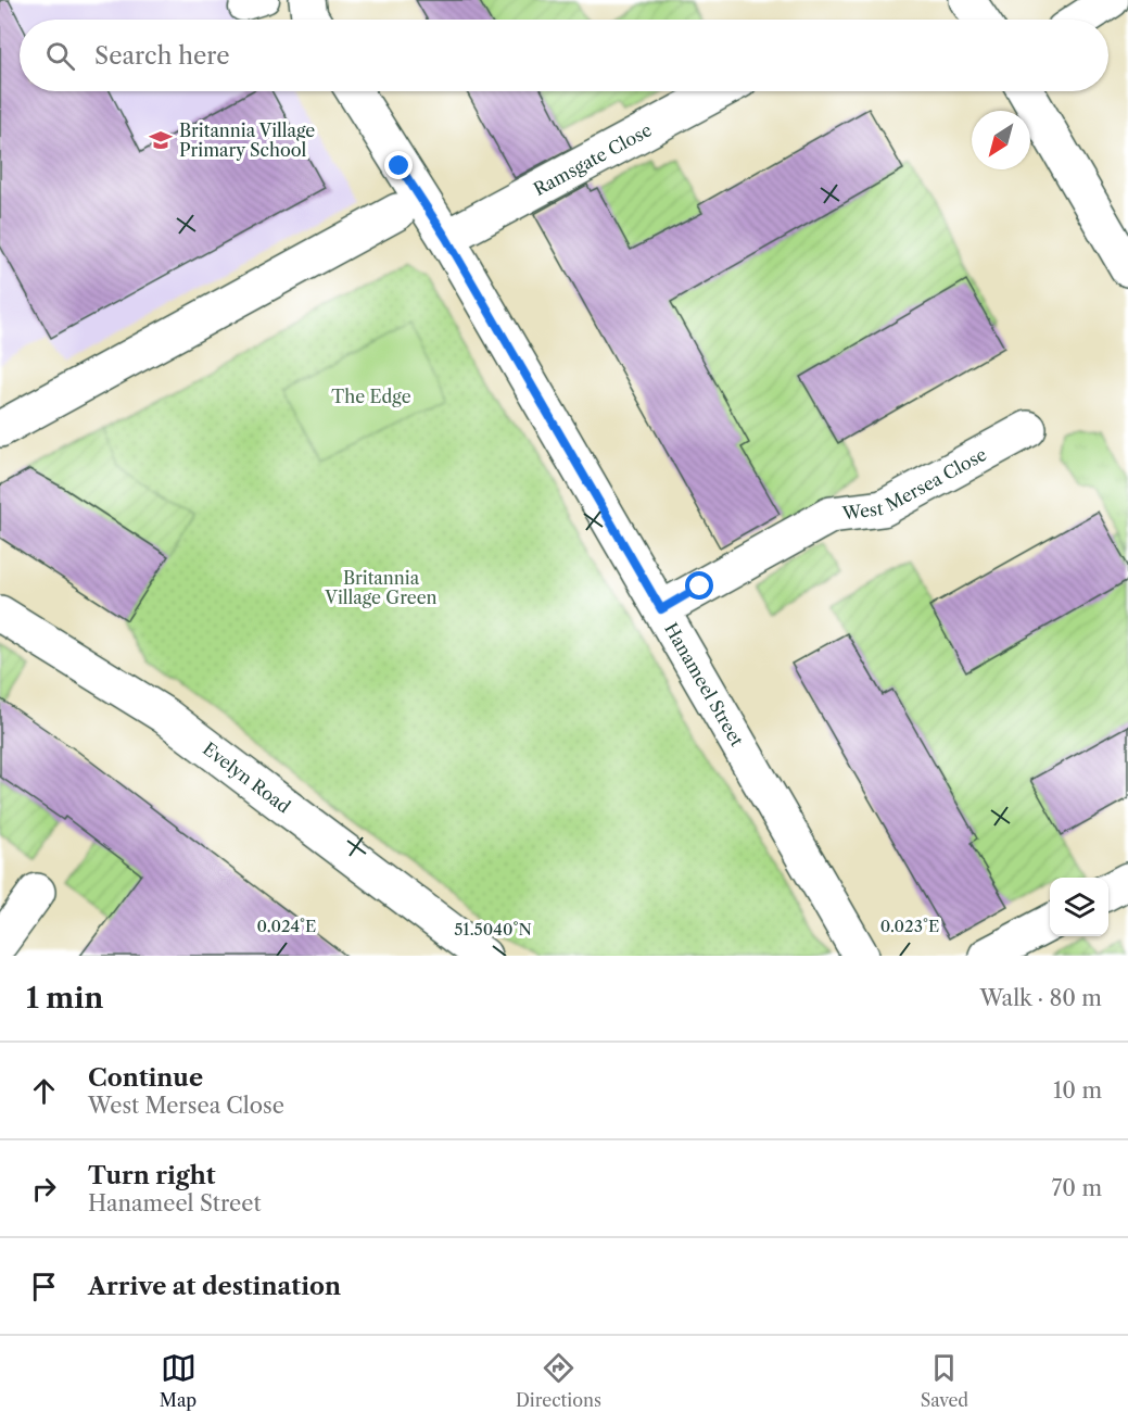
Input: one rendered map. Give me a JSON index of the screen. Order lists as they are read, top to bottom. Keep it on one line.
{"streets":{"street":["Ramsgate Close","West Mersea Close","Hanameel Street","Evelyn Road"]},"crossings":[["Ramsgate Close","Hanameel Street"],["West Mersea Close","Hanameel Street"]],"parks":["The Edge","Britannia Village Green"],"places":{"school or university":["Britannia Village Primary School"]},"north":"bottom left","page":{"search":"Search here","heading":["1 min","Walk · 80 m"],"list":[["Continue","West Mersea Close","10 m"],["Turn right","Hanameel Street","70 m"],"Arrive at destination"],"nav":["Map","Directions","Saved"]},"coordinates":["0.024°E","0.023°E","51.5040°N"]}
